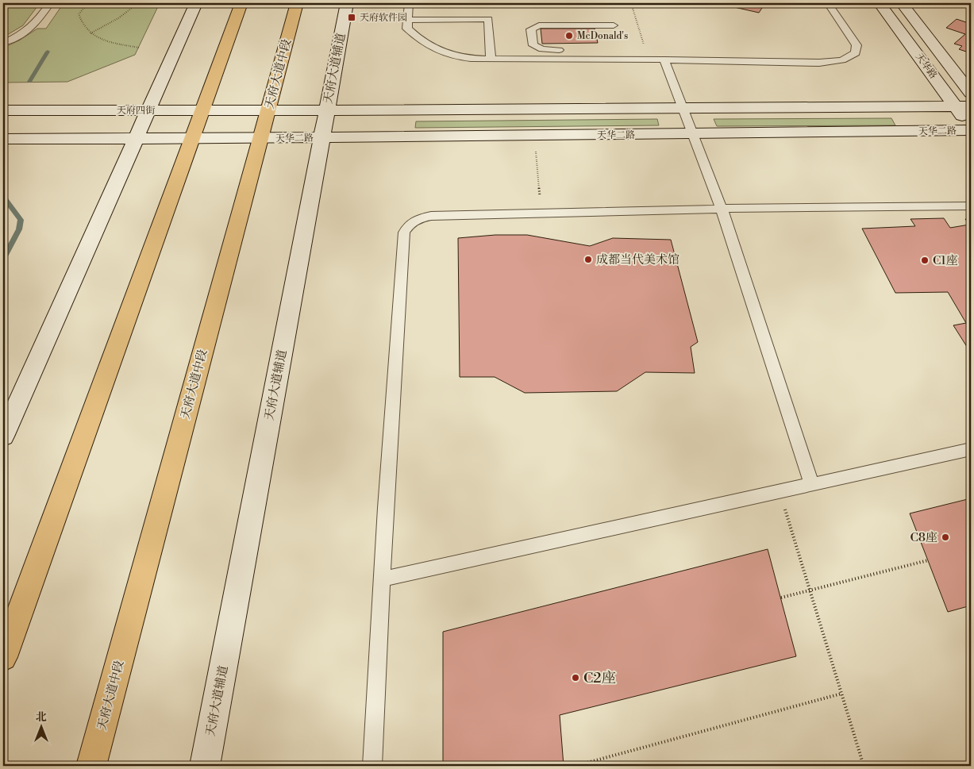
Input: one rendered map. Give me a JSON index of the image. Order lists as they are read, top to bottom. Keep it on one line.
{"streets":{"main road":["天府大道中段"],"street":["天华路","天府大道辅道","天府四街","天华二路"]},"crossings":[["天华路","天华二路"],["天府大道辅道","天华二路"],["天府大道中段","天府四街"],["天府大道中段","天华二路"]],"places":{"transit":["天府软件园"],"other":["McDonald's","成都当代美术馆","C1座","C8座","C2座"]},"north":"top"}
